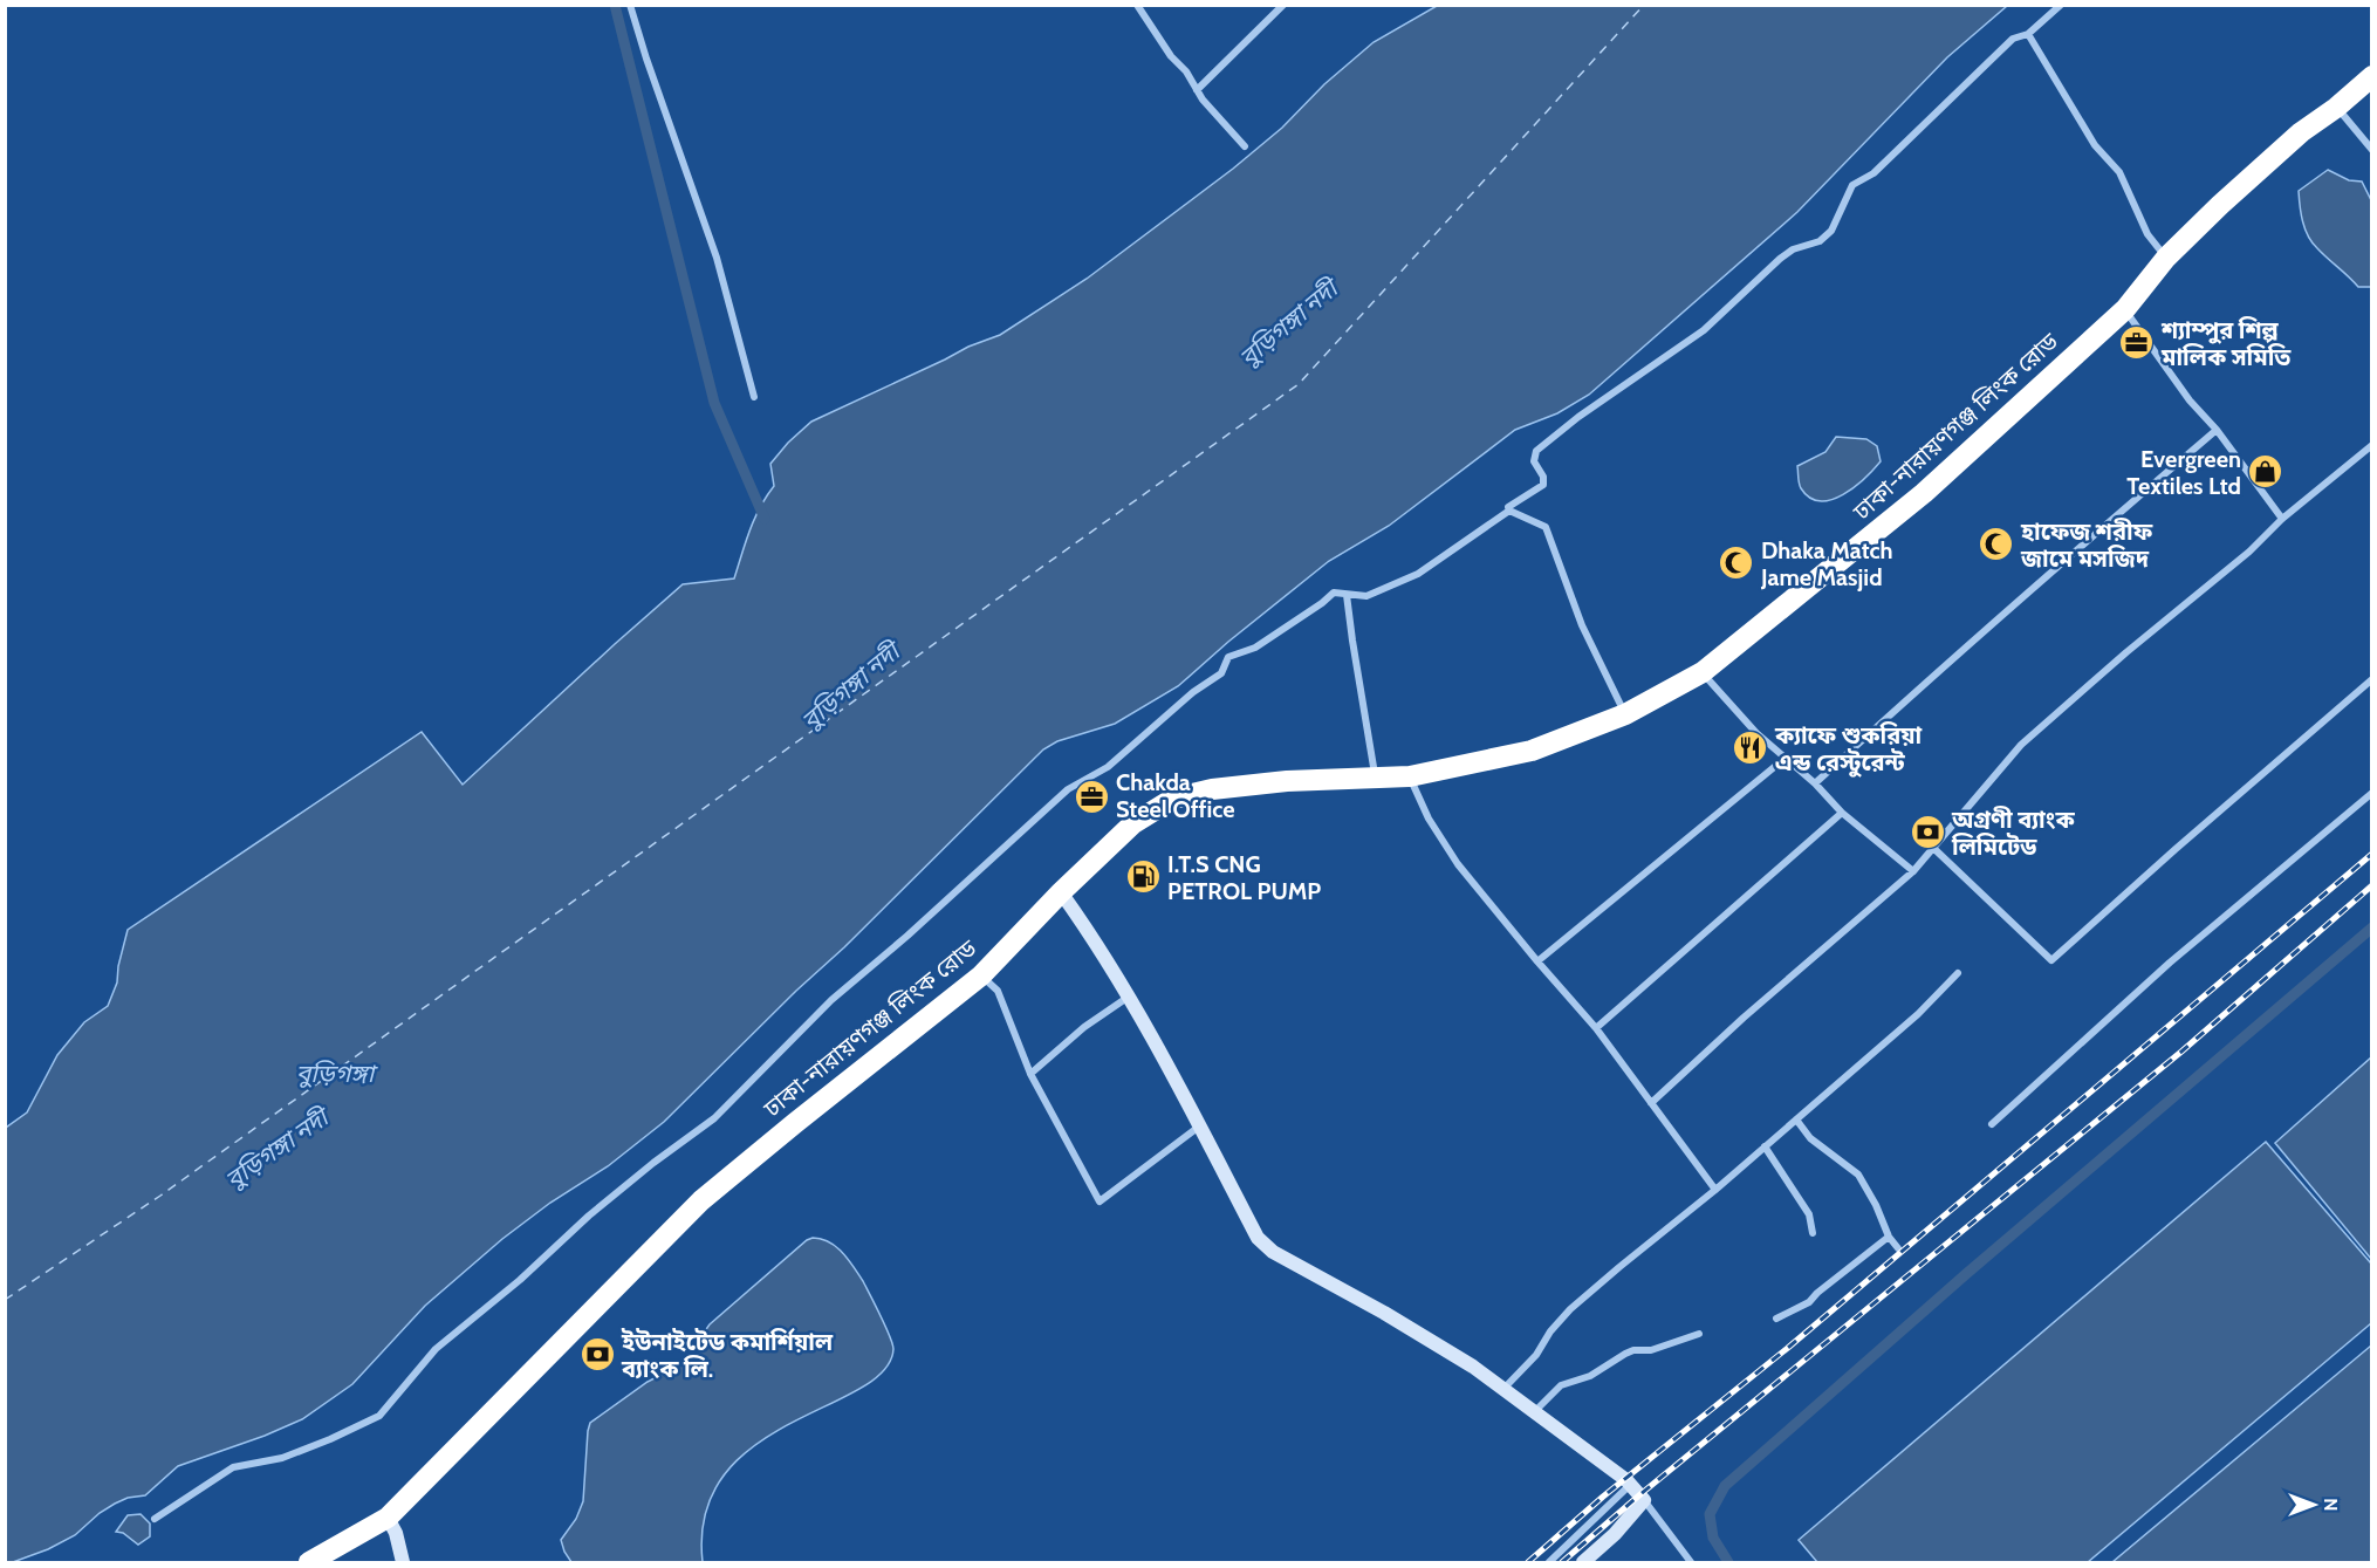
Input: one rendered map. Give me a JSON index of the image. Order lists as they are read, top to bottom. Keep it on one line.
{"streets":{"highway":["ঢাকা-নারায়ণগঞ্জ লিংক রোড"]},"water":["বুড়িগঙ্গা নদী","বুড়িগঙ্গা"],"places":{"office":["শ্যাম্পুর শিল্প মালিক সমিতি","Chakda Steel Office"],"shop":["Evergreen Textiles Ltd"],"mosque":["হাফেজ শরীফ জামে মসজিদ","Dhaka Match Jame Masjid"],"restaurant":["ক্যাফে শুকরিয়া এন্ড রেস্টুরেন্ট"],"bank":["অগ্রণী ব্যাংক লিমিটেড","ইউনাইটেড কমার্শিয়াল ব্যাংক লি."],"fuel station":["I.T.S CNG PETROL PUMP"]},"north":"right"}
